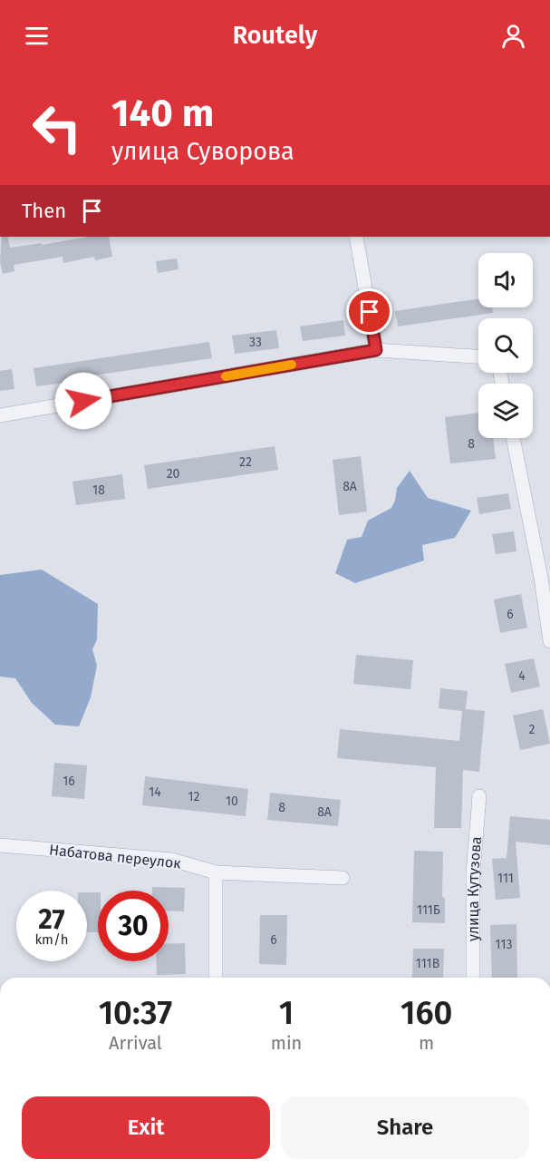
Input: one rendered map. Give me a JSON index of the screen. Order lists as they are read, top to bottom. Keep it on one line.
{"streets":{"street":["Набатова переулок","улица Кутузова"]},"house_numbers":["33","8","22","20","8А","18","6","4","2","16","14","12","10","8","8А","111","111Б","6","113","111В"],"page":{"header":"Routely","turn":["140 m","улица Суворова"],"then":"Then","speed":"27 km/h","limit":"30","eta":["10:37","Arrival","1","min","160","m"],"buttons":["Exit","Share"]}}
